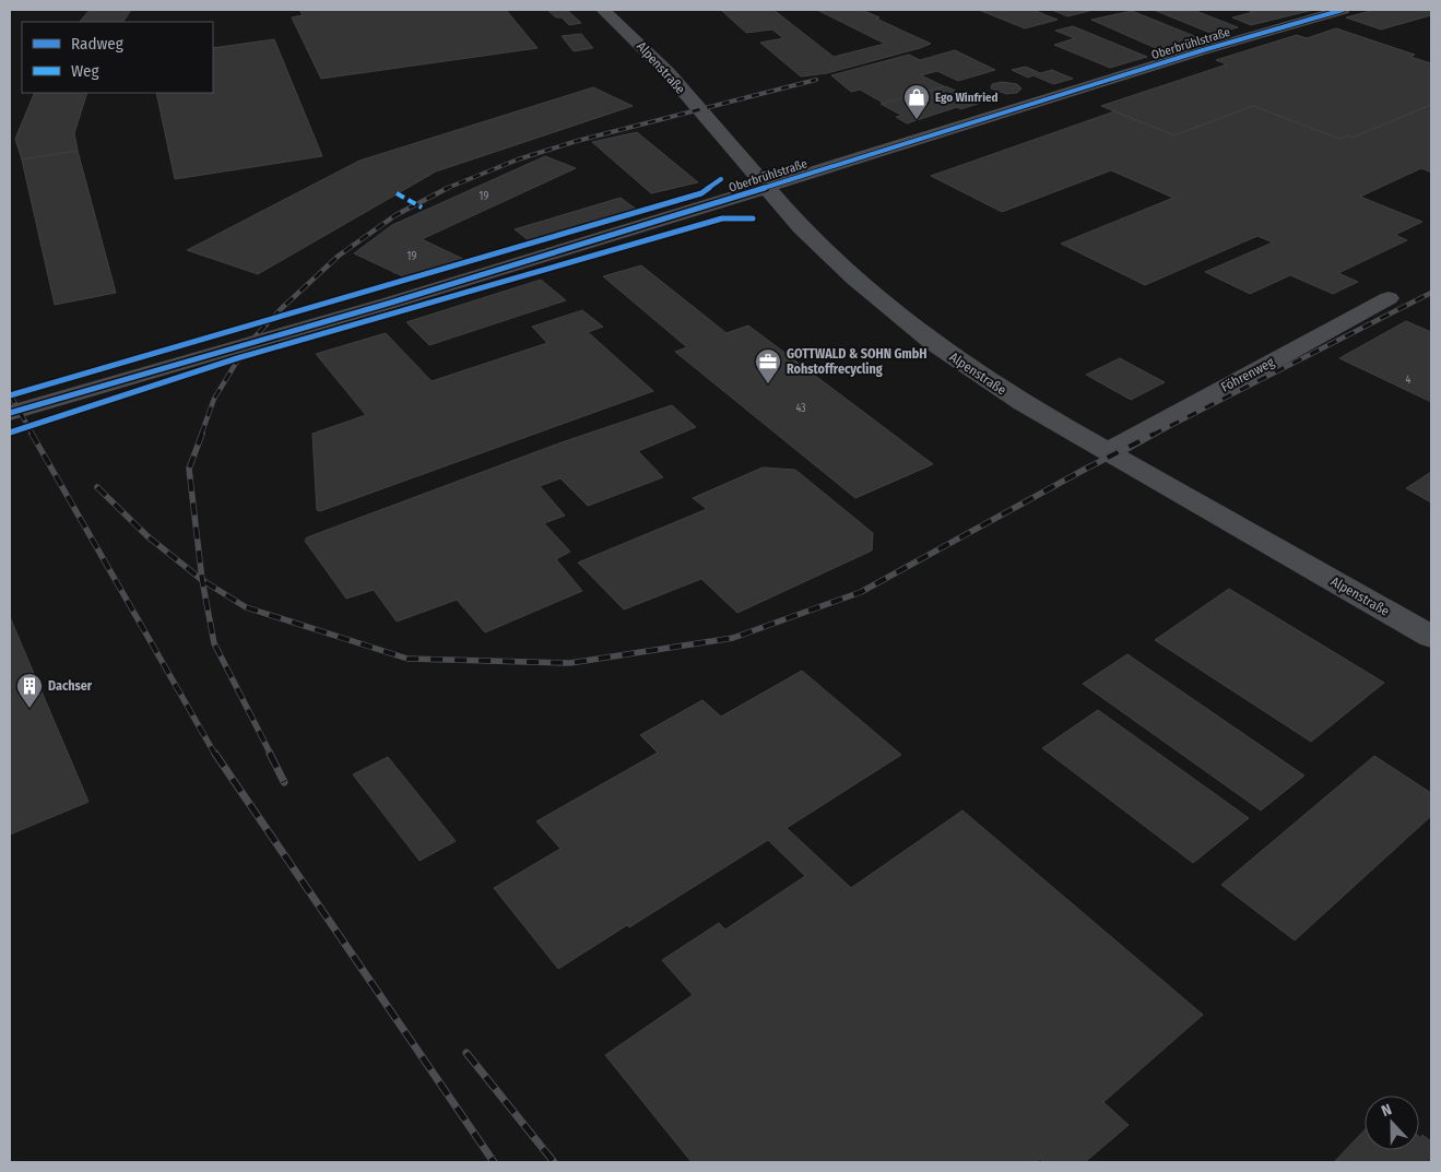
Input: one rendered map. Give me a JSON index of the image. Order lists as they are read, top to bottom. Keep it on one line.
{"streets":{"street":["Oberbrühlstraße","Alpenstraße","Föhrenweg"]},"crossings":[["Oberbrühlstraße","Alpenstraße"],["Alpenstraße","Föhrenweg"]],"places":{"shop":["Ego Winfried"],"office":["GOTTWALD & SOHN GmbH Rohstoffrecycling"],"building":["Dachser"]},"house_numbers":["19","19","4","43"],"legend":["Radweg","Weg"],"north":"top"}
